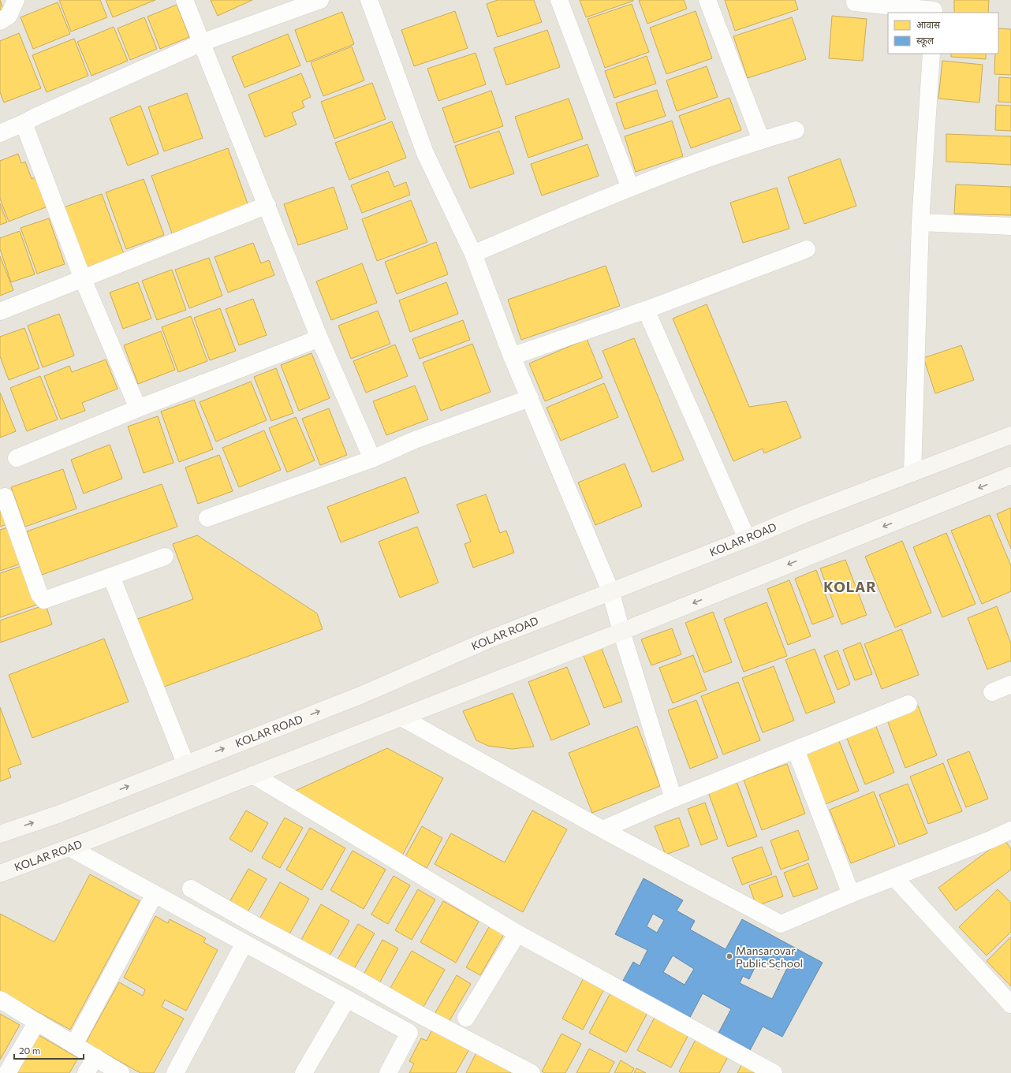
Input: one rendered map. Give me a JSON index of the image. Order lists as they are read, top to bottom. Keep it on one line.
{"streets":{"main road":["KOLAR ROAD"]},"districts":["KOLAR"],"places":["Mansarovar Public School"],"legend":["आवास","स्कूल"],"scale_bar":"20 m"}
